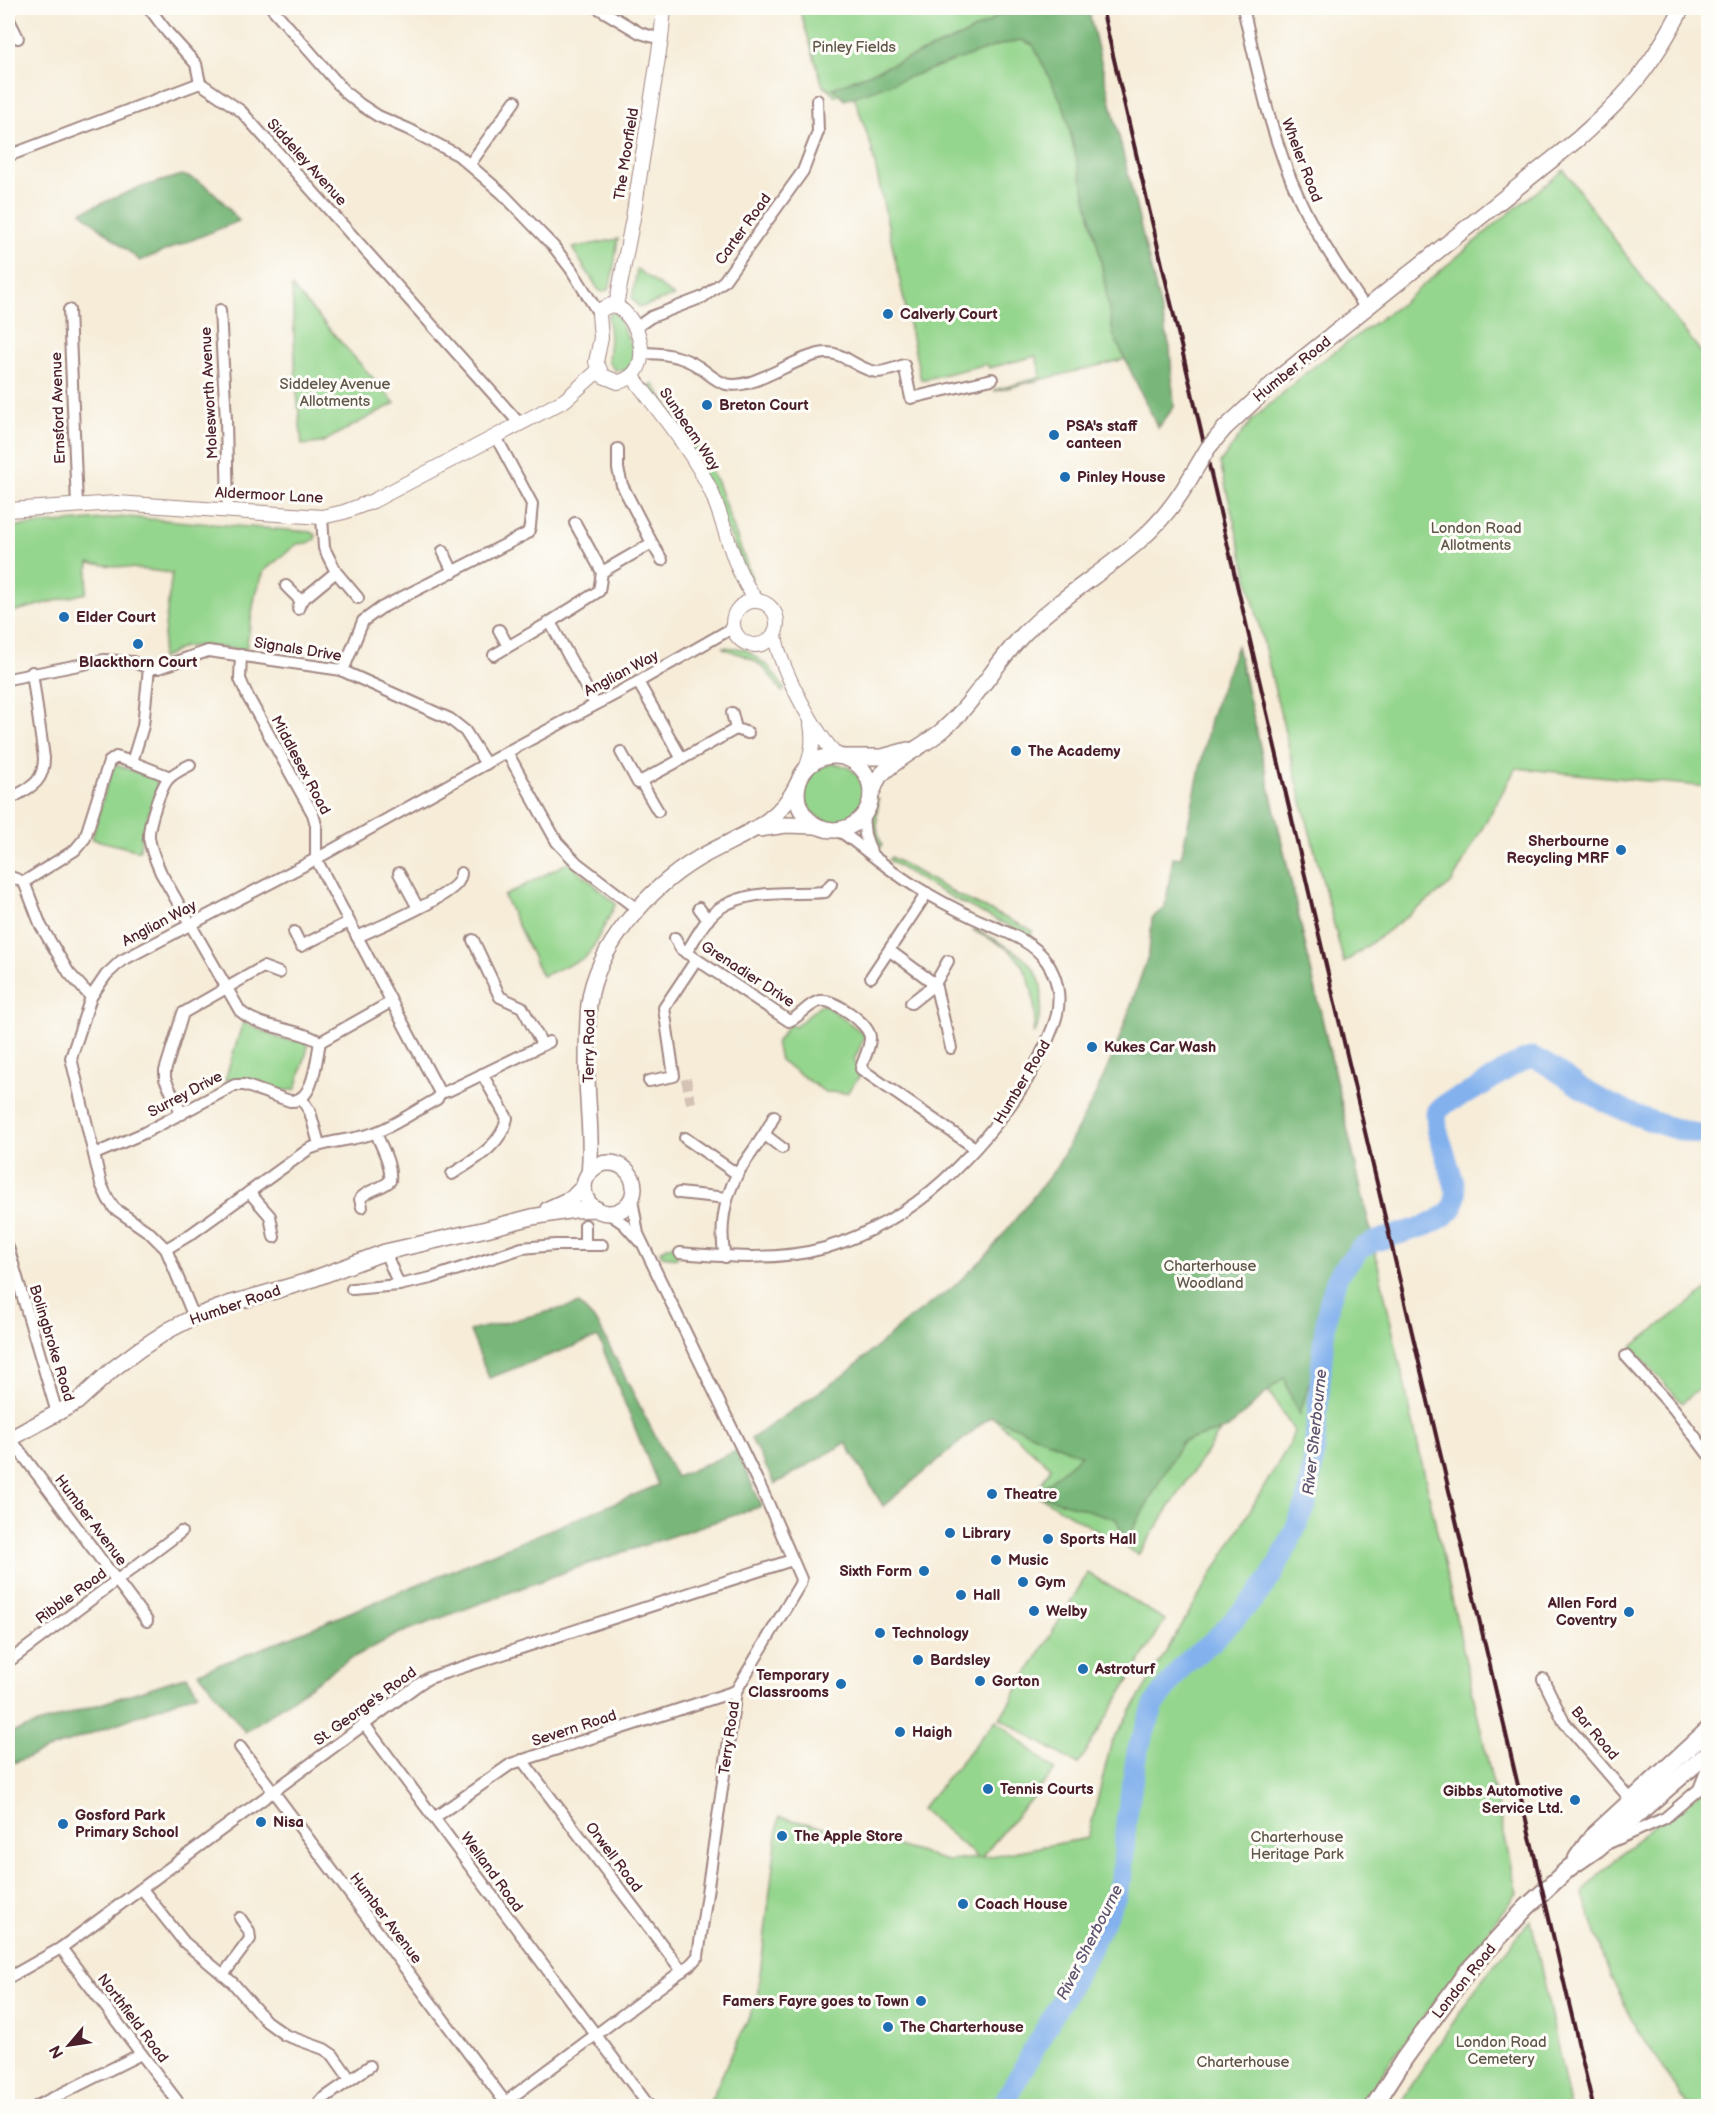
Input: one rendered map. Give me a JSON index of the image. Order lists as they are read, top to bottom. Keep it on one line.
{"streets":{"highway":["London Road"],"main road":["Humber Road","Terry Road"],"street":["The Moorfield","Wheler Road","Siddeley Avenue","Carter Road","Molesworth Avenue","Ernsford Avenue","Sunbeam Way","Aldermoor Lane","Signals Drive","Anglian Way","Middlesex Road","Grenadier Drive","Surrey Drive","Bolingbroke Road","Humber Avenue","Ribble Road","St. George's Road","Severn Road","Bar Road","Orwell Road","Welland Road","Northfield Road"]},"crossings":[["Wheler Road","Humber Road"],["Siddeley Avenue","Aldermoor Lane"],["Humber Road","Anglian Way"],["Humber Road","Grenadier Drive"],["Humber Road","Terry Road"],["Humber Road","Bolingbroke Road"],["Humber Road","Humber Avenue"],["Molesworth Avenue","Aldermoor Lane"],["Ernsford Avenue","Aldermoor Lane"],["Sunbeam Way","Anglian Way"],["Signals Drive","Anglian Way"],["Signals Drive","Middlesex Road"],["Anglian Way","Middlesex Road"],["Anglian Way","Surrey Drive"],["Terry Road","Humber Avenue"],["Terry Road","St. George's Road"],["Terry Road","Severn Road"],["Terry Road","Orwell Road"],["Terry Road","Welland Road"],["Humber Avenue","Ribble Road"],["Humber Avenue","St. George's Road"],["St. George's Road","Welland Road"],["St. George's Road","Northfield Road"],["Severn Road","Orwell Road"],["Severn Road","Welland Road"],["Bar Road","London Road"]],"water":["River Sherbourne"],"parks":["Pinley Fields","Siddeley Avenue Allotments","London Road Allotments","Charterhouse Woodland","Charterhouse Heritage Park","London Road Cemetery","Charterhouse"],"places":["Calverly Court","Breton Court","PSA's staff canteen","Pinley House","Elder Court","Blackthorn Court","The Academy","Sherbourne Recycling MRF","Kukes Car Wash","Theatre","Library","Sports Hall","Music","Sixth Form","Gym","Hall","Welby","Allen Ford Coventry","Technology","Bardsley","Astroturf","Gorton","Temporary Classrooms","Haigh","Tennis Courts","Gibbs Automotive Service Ltd.","Nisa","Gosford Park Primary School","The Apple Store","Coach House","Famers Fayre goes to Town","The Charterhouse"],"north":"bottom left"}
